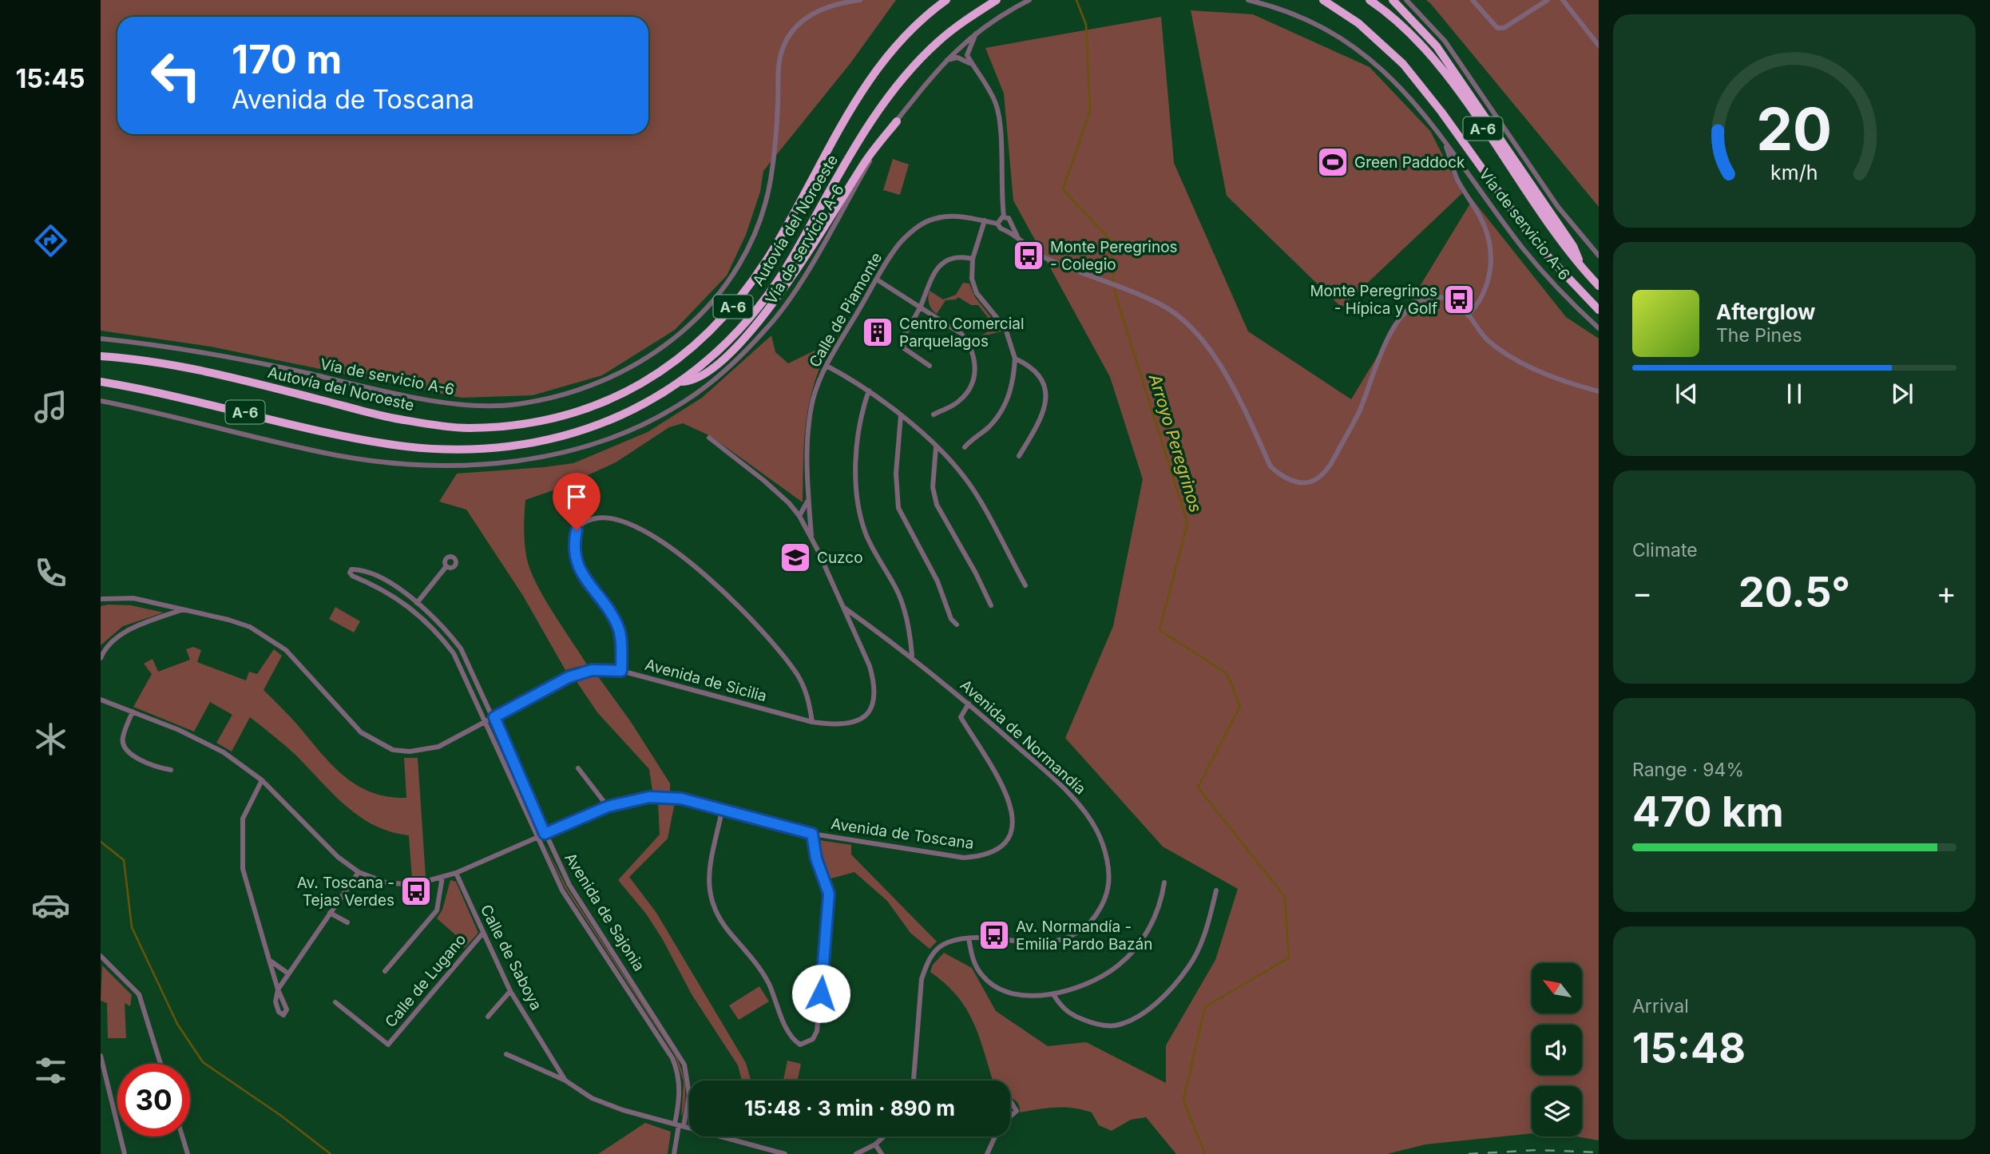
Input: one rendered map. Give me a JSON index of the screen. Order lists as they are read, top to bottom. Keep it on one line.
{"streets":{"highway":["A-6","Autovía del Noroeste"],"street":["Vía de servicio A-6","Calle de Piamonte","Avenida de Sicilia","Avenida de Normandía","Avenida de Toscana","Avenida de Sajonia","Calle de Saboya","Calle de Lugano"]},"crossings":[["Calle de Piamonte","Avenida de Sicilia"],["Avenida de Sicilia","Avenida de Normandía"],["Avenida de Sicilia","Avenida de Sajonia"],["Avenida de Normandía","Avenida de Toscana"],["Avenida de Toscana","Avenida de Sajonia"],["Avenida de Toscana","Calle de Saboya"],["Avenida de Sajonia","Calle de Saboya"],["Calle de Saboya","Calle de Lugano"]],"water":["Arroyo Peregrinos"],"places":{"sports":["Green Paddock"],"bus stop":["Monte Peregrinos - Colegio","Monte Peregrinos - Hípica y Golf","Av. Toscana - Tejas Verdes","Av. Normandía - Emilia Pardo Bazán"],"building":["Centro Comercial Parquelagos"],"school or university":["Cuzco"]},"north":"top left","page":{"tabs":"15:45","turn":["170 m","Avenida de Toscana"],"song":["Afterglow","The Pines"],"tile":["Climate",["Range · 94%","470 km"],["Arrival","15:48"]],"heat":["−","20.5°","+"],"limit":"30","trip":"15:48 · 3 min · 890 m","gauge":["20","km/h"]}}
